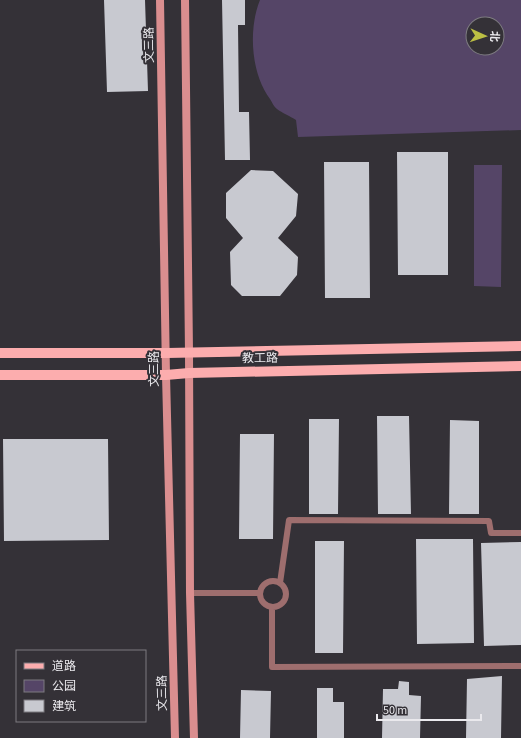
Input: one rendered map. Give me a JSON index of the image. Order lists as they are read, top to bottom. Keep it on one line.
{"streets":{"main road":["文三路","教工路"]},"crossings":[["文三路","教工路"]],"legend":["道路","公园","建筑"],"scale_bar":"50 m","north":"right"}
